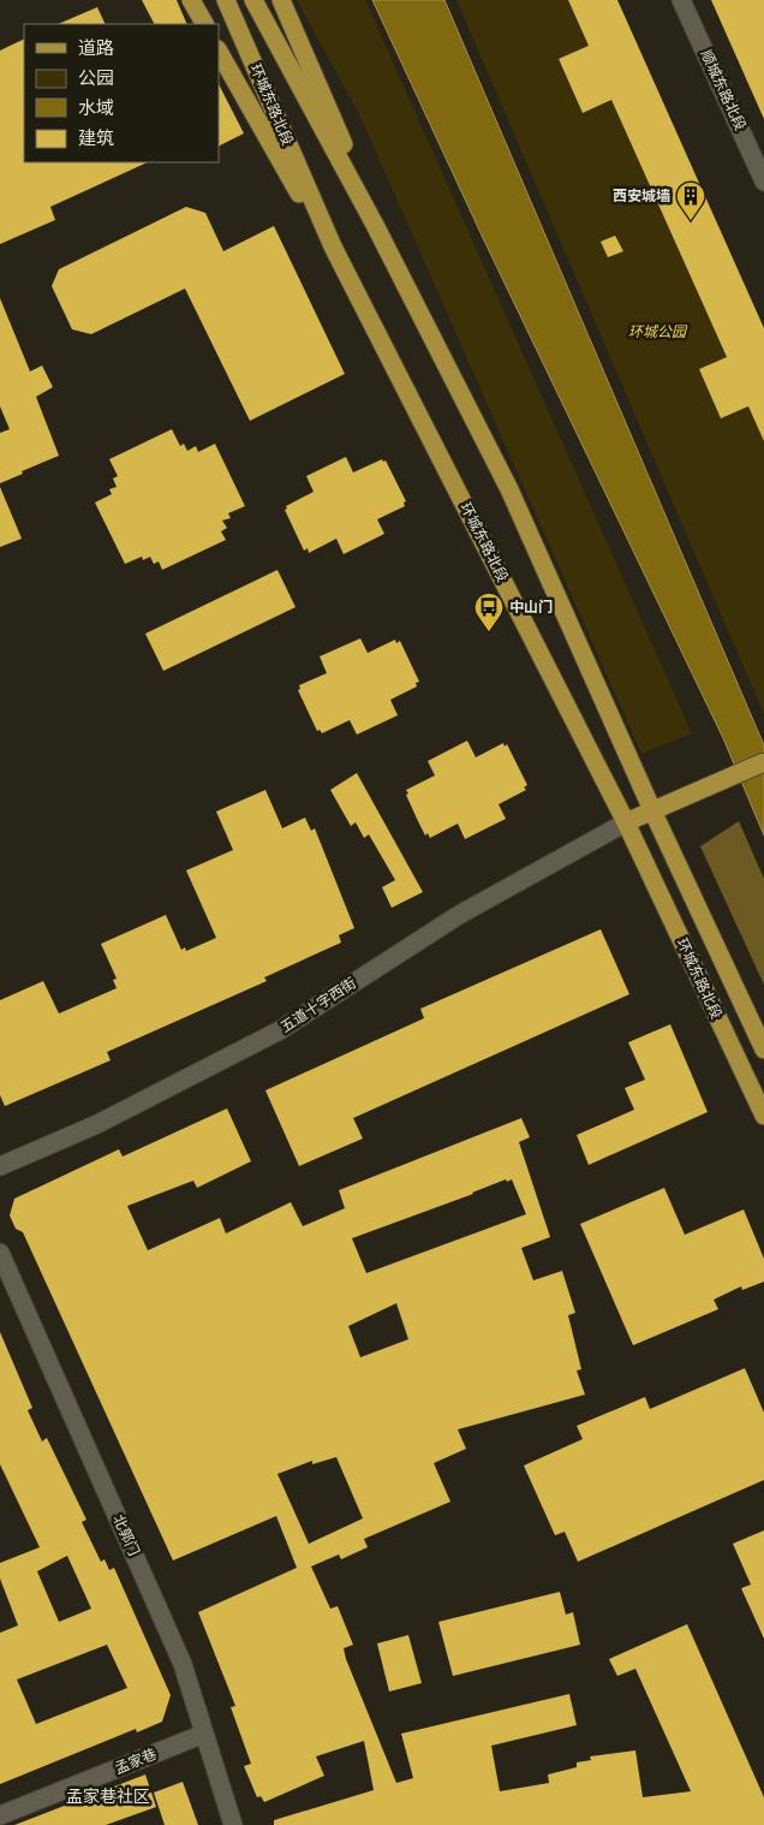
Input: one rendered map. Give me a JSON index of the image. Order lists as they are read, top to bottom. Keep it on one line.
{"streets":{"main road":["环城东路北段"],"street":["顺城东路北段","五道十字西街","北郭门","孟家巷"]},"crossings":[["环城东路北段","五道十字西街"],["北郭门","孟家巷"]],"districts":["孟家巷社区"],"parks":["环城公园"],"places":{"building":["西安城墙"],"bus stop":["中山门"]},"legend":["道路","公园","水域","建筑"]}
